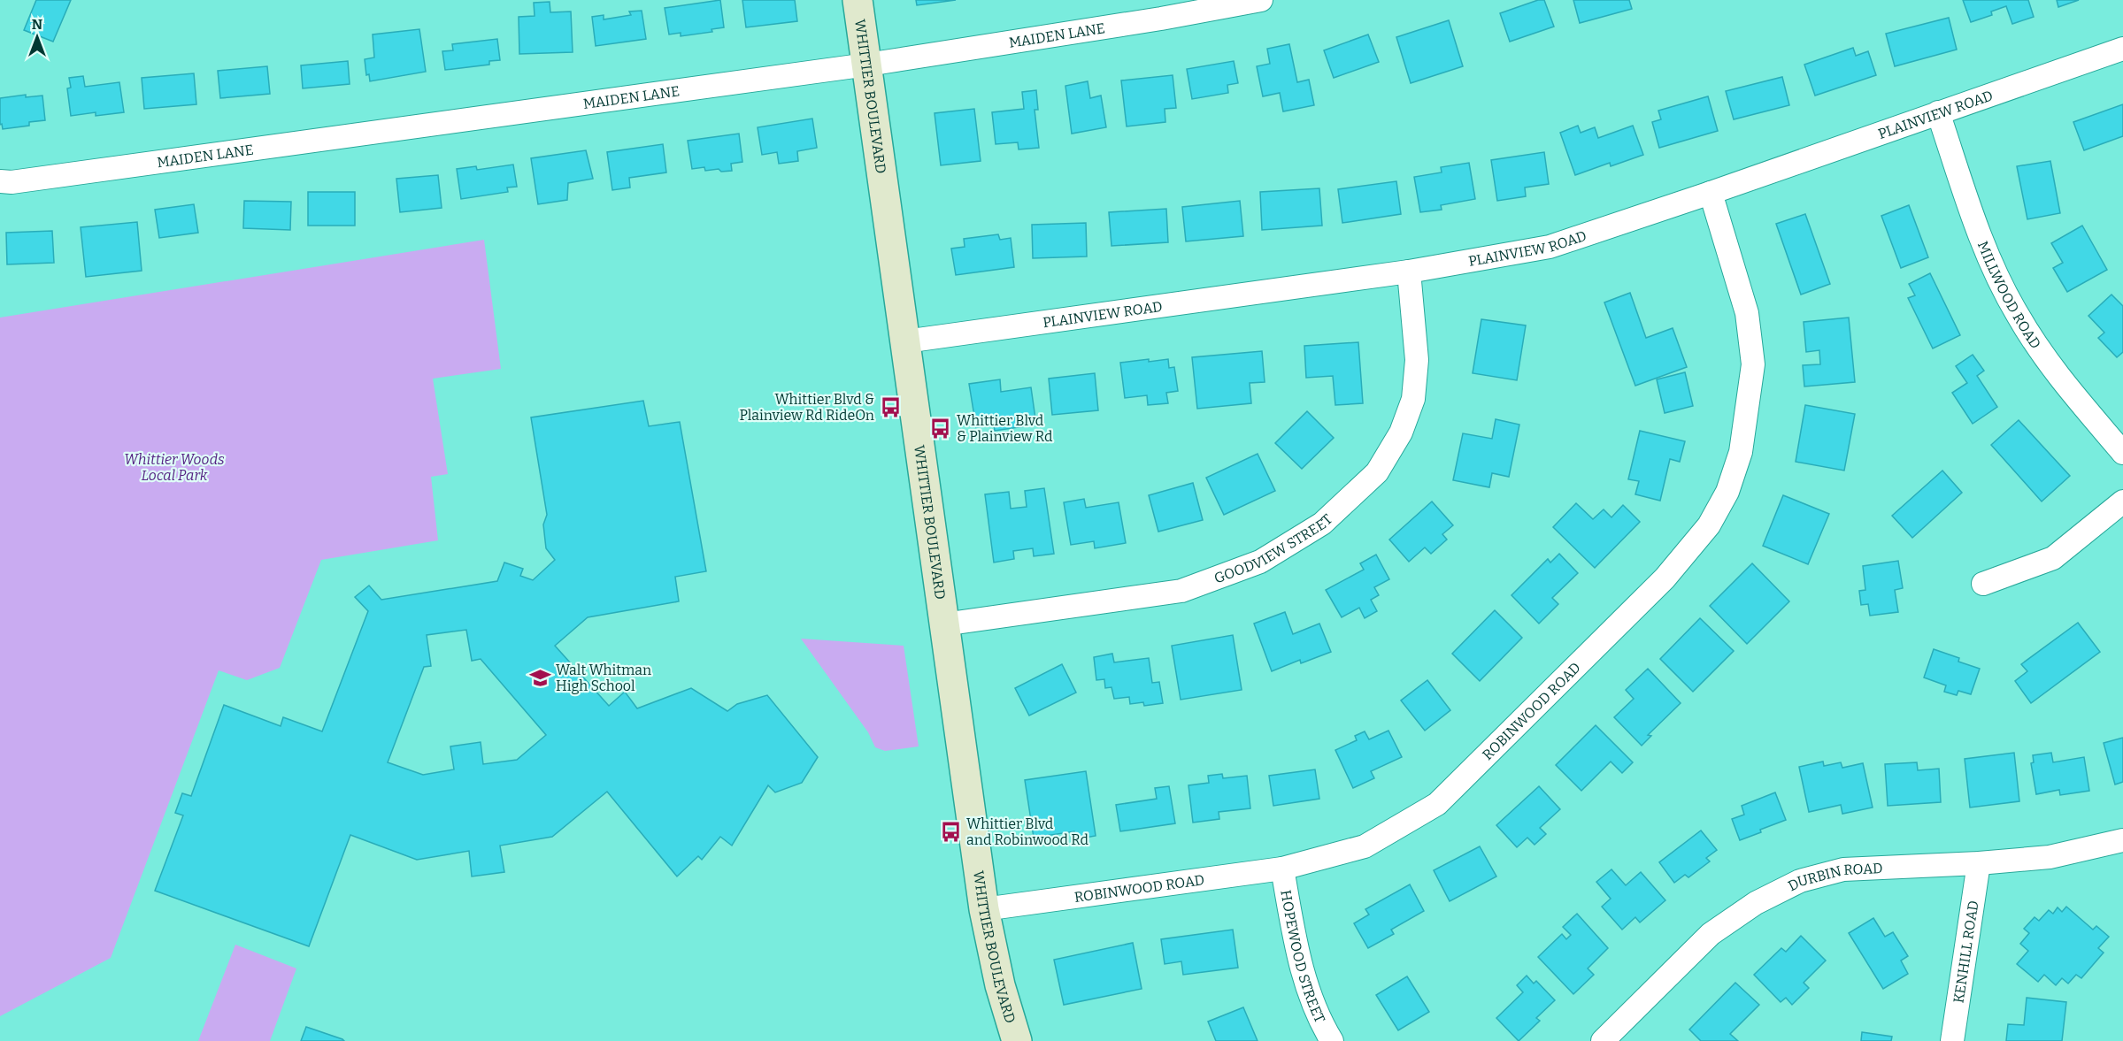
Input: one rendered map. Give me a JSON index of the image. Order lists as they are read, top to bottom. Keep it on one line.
{"streets":{"street":["MAIDEN LANE","WHITTIER BOULEVARD","PLAINVIEW ROAD","MILLWOOD ROAD","GOODVIEW STREET","ROBINWOOD ROAD","DURBIN ROAD","KENHILL ROAD","HOPEWOOD STREET"]},"crossings":[["MAIDEN LANE","WHITTIER BOULEVARD"],["WHITTIER BOULEVARD","PLAINVIEW ROAD"],["WHITTIER BOULEVARD","GOODVIEW STREET"],["WHITTIER BOULEVARD","ROBINWOOD ROAD"],["PLAINVIEW ROAD","MILLWOOD ROAD"],["PLAINVIEW ROAD","GOODVIEW STREET"],["PLAINVIEW ROAD","ROBINWOOD ROAD"],["ROBINWOOD ROAD","HOPEWOOD STREET"],["DURBIN ROAD","KENHILL ROAD"]],"parks":["Whittier Woods Local Park"],"places":{"bus stop":["Whittier Blvd & Plainview Rd RideOn","Whittier Blvd & Plainview Rd","Whittier Blvd and Robinwood Rd"],"school or university":["Walt Whitman High School"]},"north":"top"}
